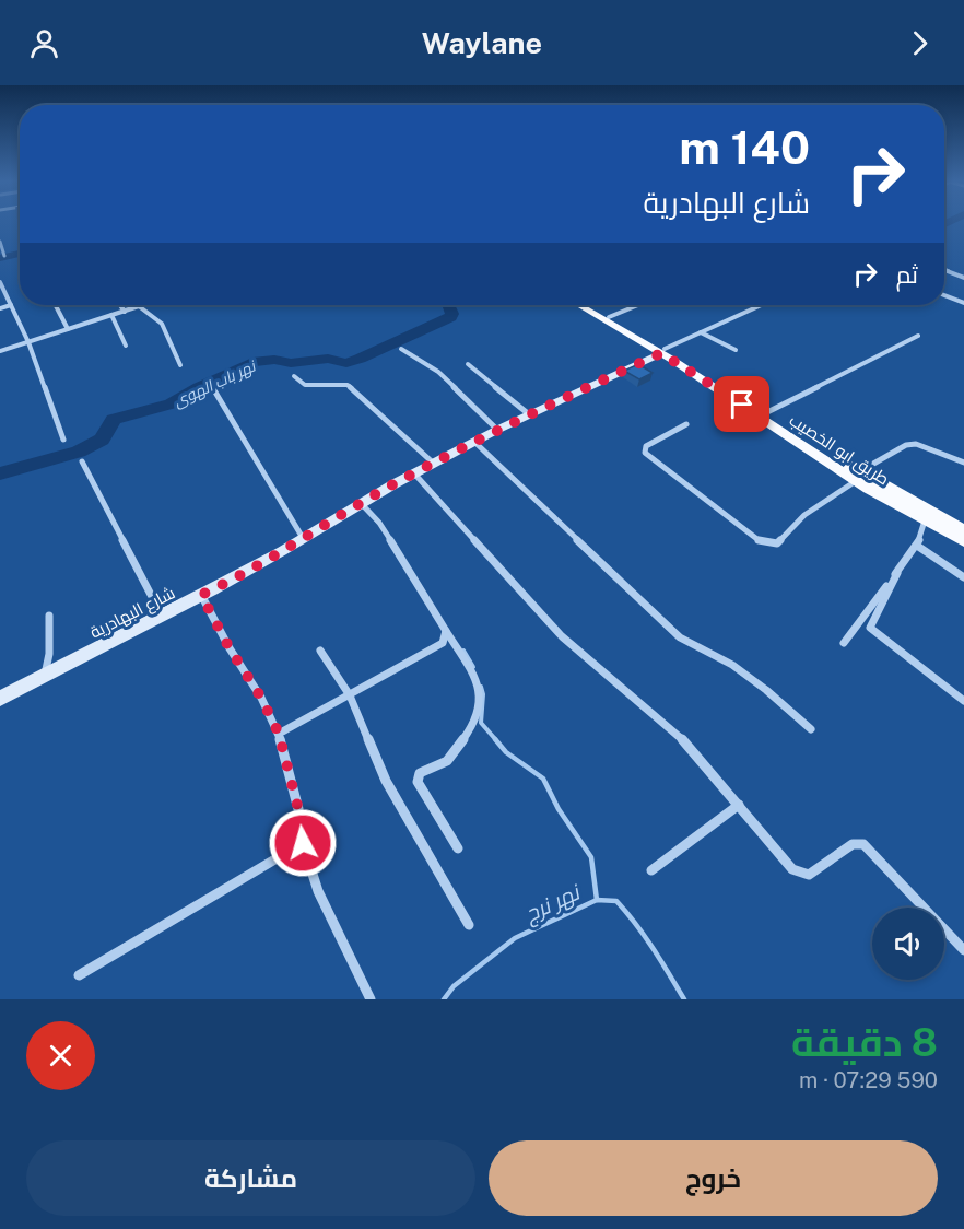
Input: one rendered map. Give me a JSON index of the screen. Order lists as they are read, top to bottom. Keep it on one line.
{"streets":{"main road":["طريق ابو الخصيب","شارع البهادرية"]},"crossings":[["طريق ابو الخصيب","شارع البهادرية"]],"water":["نهر باب الهوى","نهر نرج"],"page":{"header":"Waylane","turn":["140 m","شارع البهادرية"],"then":"ثم","heading":["8 دقيقة","590 m · 07:29"],"buttons":["خروج","مشاركة"]}}
